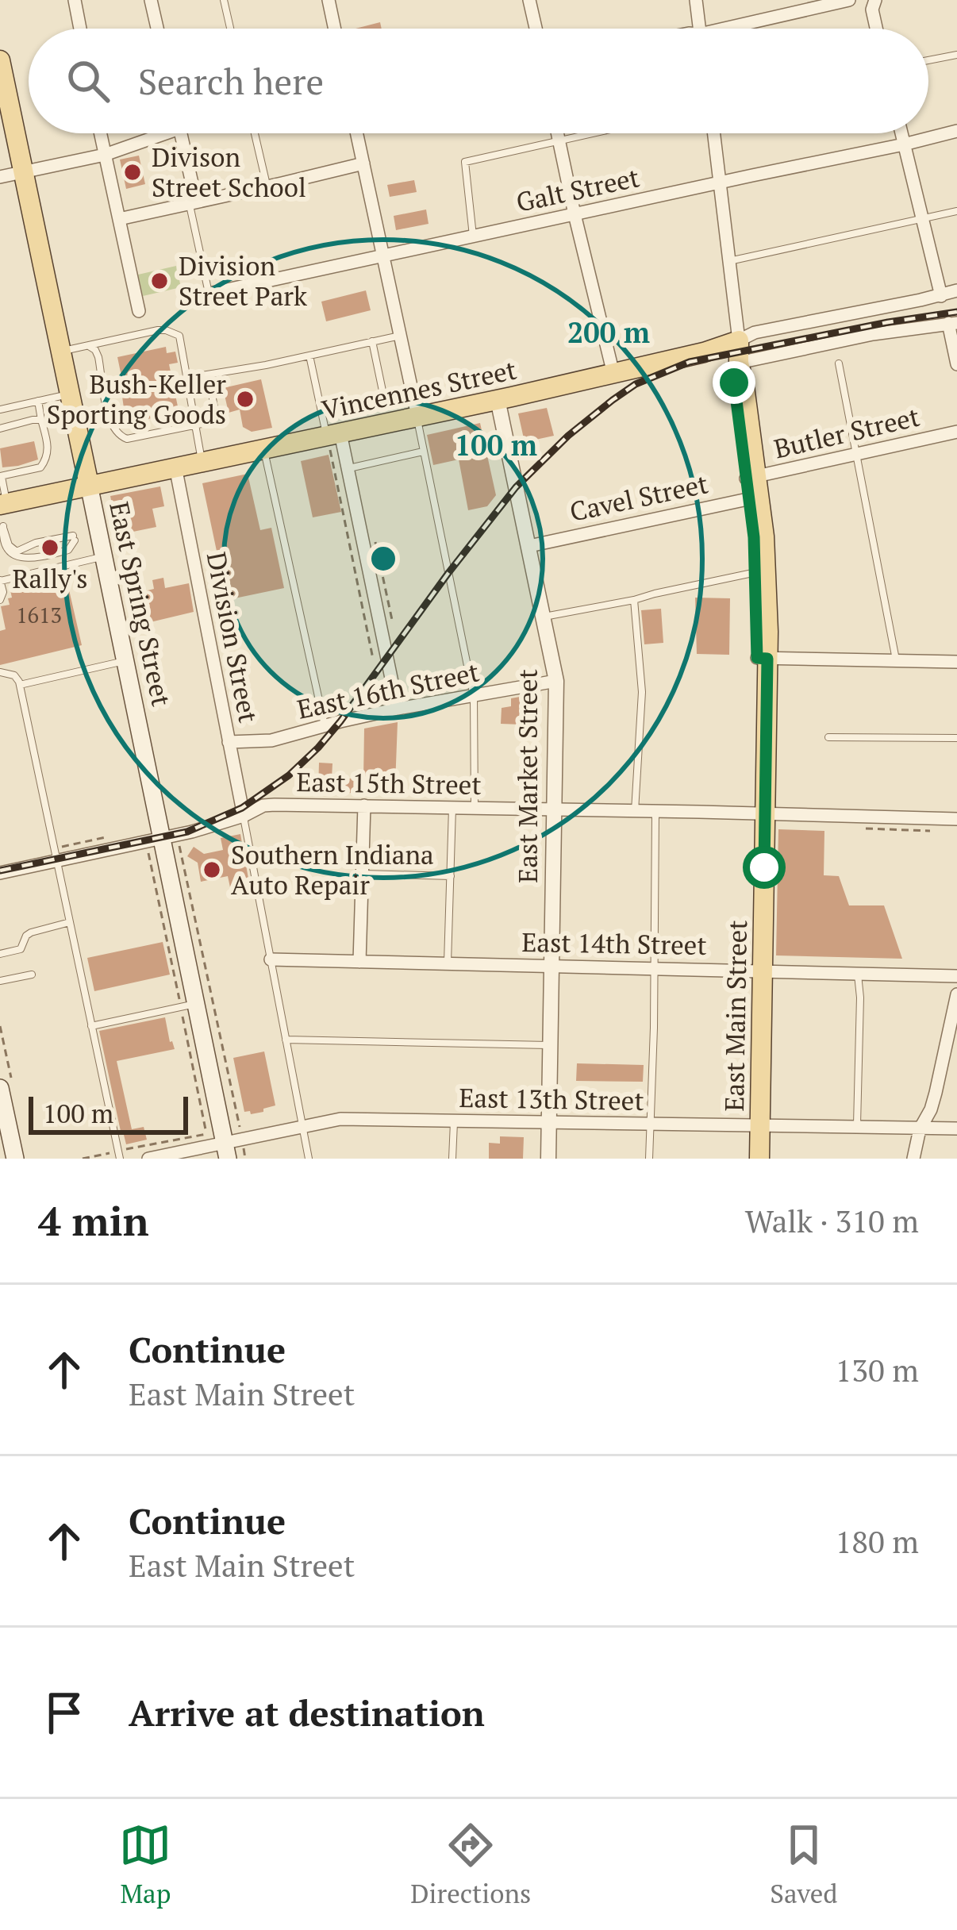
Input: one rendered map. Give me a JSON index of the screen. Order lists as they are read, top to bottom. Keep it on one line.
{"streets":{"main road":["Vincennes Street","East Spring Street","East Main Street"],"street":["Galt Street","Butler Street","Cavel Street","Division Street","East 16th Street","East Market Street","East 15th Street","East 14th Street","East 13th Street"]},"crossings":[["Vincennes Street","East Spring Street"],["Vincennes Street","Division Street"],["Vincennes Street","East Market Street"],["Vincennes Street","East Main Street"],["Butler Street","Cavel Street"],["Butler Street","East Main Street"],["Cavel Street","East Market Street"],["Cavel Street","East Main Street"],["East Spring Street","East 15th Street"],["East Spring Street","East 13th Street"],["Division Street","East 16th Street"],["Division Street","East 15th Street"],["East 16th Street","East Market Street"],["East Market Street","East 15th Street"],["East Market Street","East 14th Street"],["East Market Street","East 13th Street"],["East 15th Street","East Main Street"],["East 14th Street","East Main Street"],["East Main Street","East 13th Street"]],"places":["Divison Street School","Division Street Park","Bush-Keller Sporting Goods","Rally's","Southern Indiana Auto Repair"],"house_numbers":["1613"],"scale_bar":"100 m","page":{"search":"Search here","scale":"100 m","heading":["4 min","Walk · 310 m"],"list":[["Continue","East Main Street","130 m"],["Continue","East Main Street","180 m"],"Arrive at destination"],"nav":["Map","Directions","Saved"]},"rings":["200 m","100 m"]}
